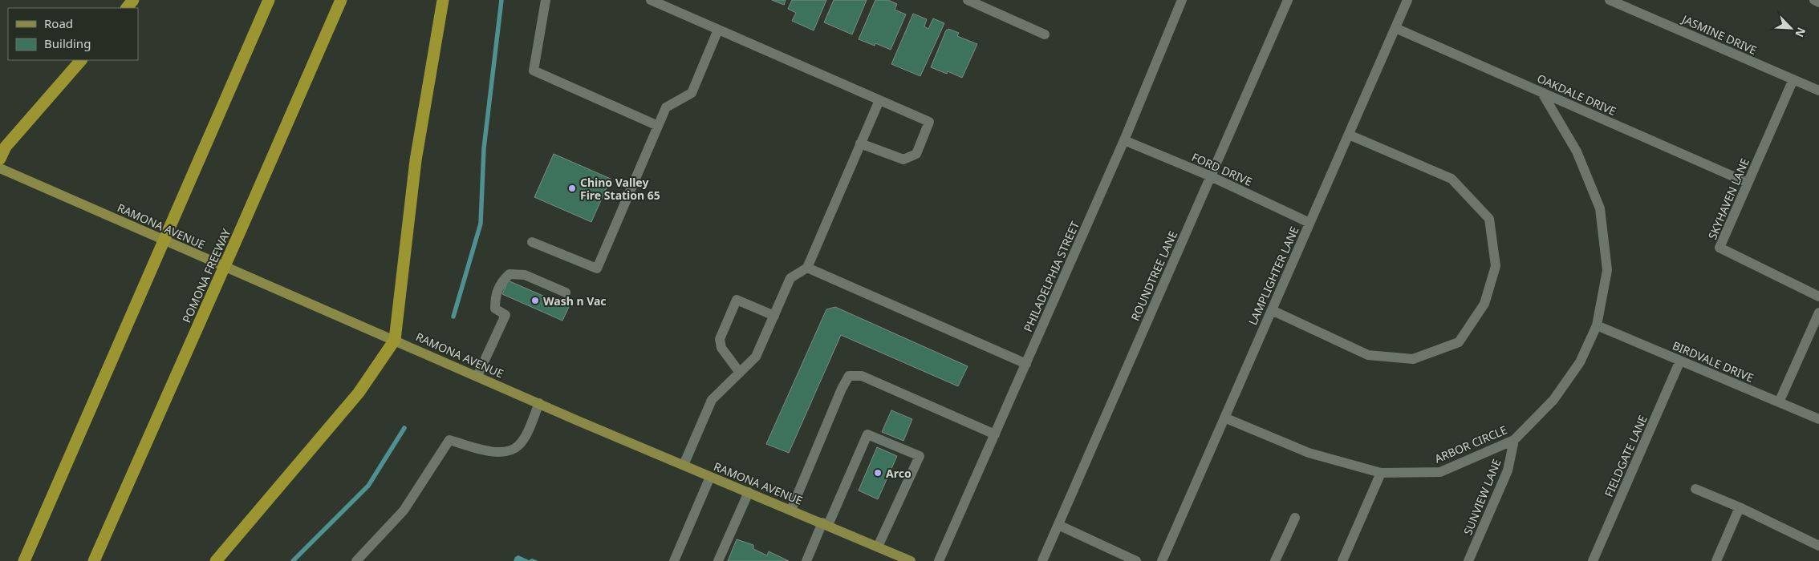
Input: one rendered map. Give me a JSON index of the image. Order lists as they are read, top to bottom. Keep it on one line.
{"streets":{"highway":["POMONA FREEWAY"],"main road":["RAMONA AVENUE"],"street":["JASMINE DRIVE","OAKDALE DRIVE","FORD DRIVE","SKYHAVEN LANE","ROUNDTREE LANE","LAMPLIGHTER LANE","PHILADELPHIA STREET","BIRDVALE DRIVE","ARBOR CIRCLE","FIELDGATE LANE","SUNVIEW LANE"]},"crossings":[["JASMINE DRIVE","SKYHAVEN LANE"],["OAKDALE DRIVE","SKYHAVEN LANE"],["OAKDALE DRIVE","LAMPLIGHTER LANE"],["OAKDALE DRIVE","ARBOR CIRCLE"],["FORD DRIVE","ROUNDTREE LANE"],["FORD DRIVE","LAMPLIGHTER LANE"],["FORD DRIVE","PHILADELPHIA STREET"],["LAMPLIGHTER LANE","ARBOR CIRCLE"],["BIRDVALE DRIVE","ARBOR CIRCLE"],["BIRDVALE DRIVE","FIELDGATE LANE"],["ARBOR CIRCLE","SUNVIEW LANE"]],"places":["Chino Valley Fire Station 65","Wash n Vac","Arco"],"legend":["Road","Building"],"north":"bottom right"}
